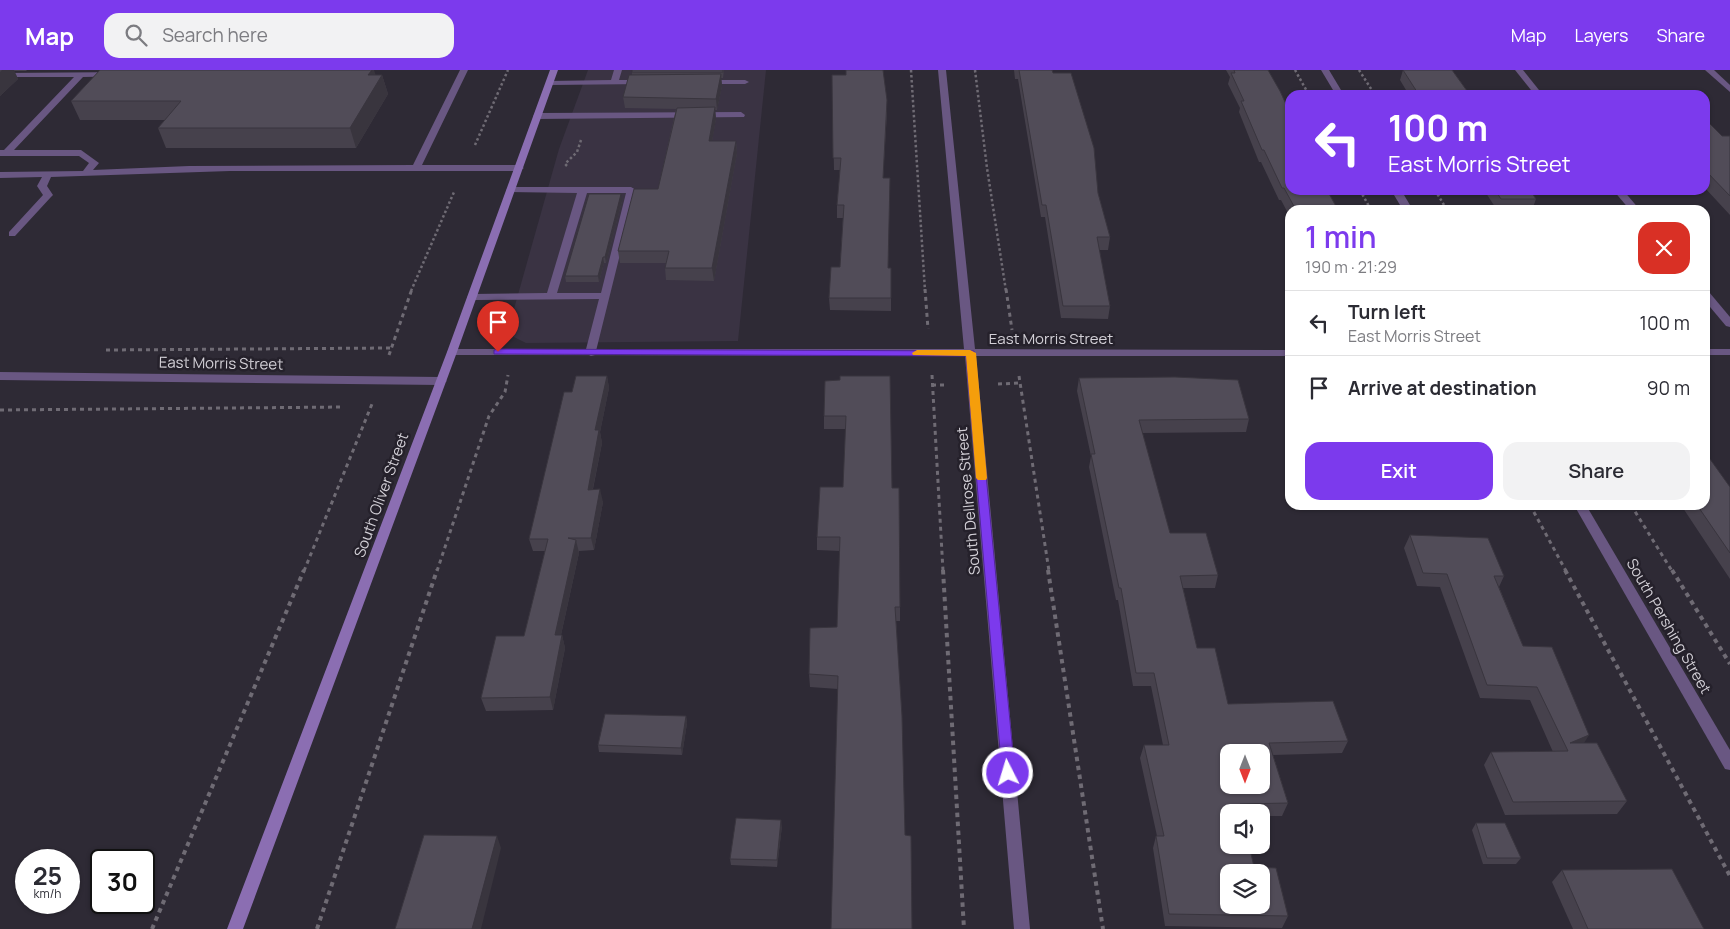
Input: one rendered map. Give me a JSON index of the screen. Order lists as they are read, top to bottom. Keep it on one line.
{"streets":{"main road":["South Oliver Street"],"street":["East Morris Street","South Dellrose Street","South Pershing Street"]},"crossings":[["East Morris Street","South Oliver Street"],["East Morris Street","South Dellrose Street"]],"north":"bottom","page":{"header":"Map","search":"Search here","nav":["Map","Layers","Share"],"turn":["100 m","East Morris Street"],"heading":["1 min","190 m · 21:29"],"list":[{"name":"Turn left","note":"East Morris Street","value":"100 m"},{"name":"Arrive at destination","value":"90 m"}],"buttons":["Exit","Share"],"speed":"25 km/h","limit":"30"}}
